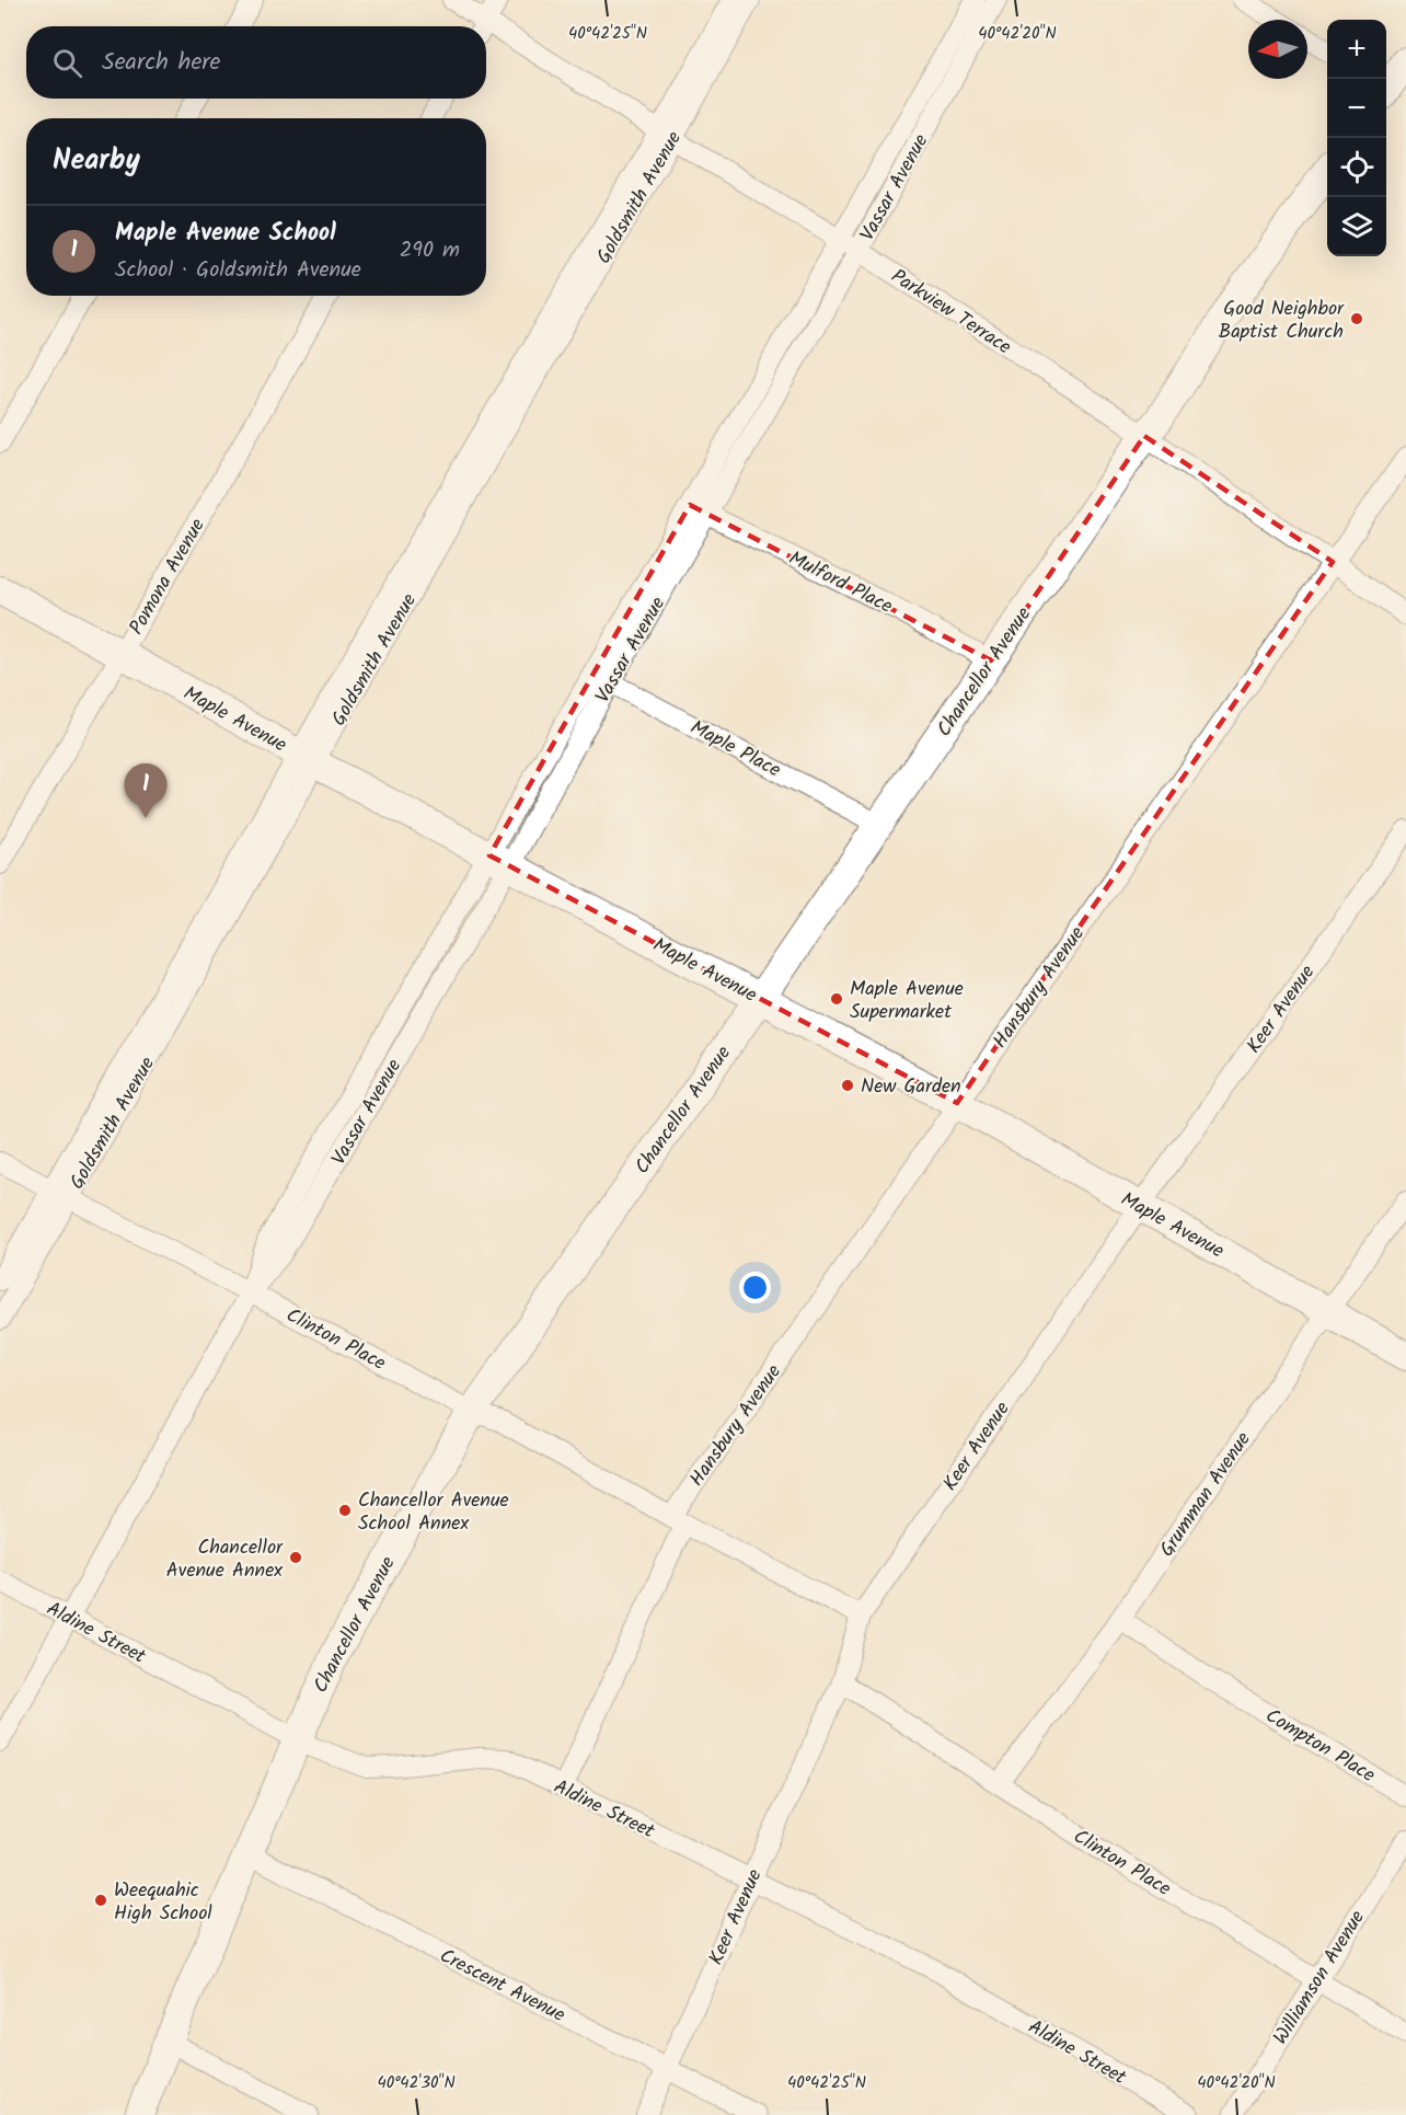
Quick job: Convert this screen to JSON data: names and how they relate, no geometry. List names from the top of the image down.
{
  "streets": {
    "main road": ["Chancellor Avenue", "Maple Avenue"],
    "street": [
      "Vassar Avenue",
      "Goldsmith Avenue",
      "Parkview Terrace",
      "Pomona Avenue",
      "Mulford Place",
      "Maple Place",
      "Hansbury Avenue",
      "Keer Avenue",
      "Clinton Place",
      "Grumman Avenue",
      "Aldine Street",
      "Compton Place",
      "Williamson Avenue",
      "Crescent Avenue"
    ]
  },
  "crossings": [
    ["Vassar Avenue", "Parkview Terrace"],
    ["Vassar Avenue", "Mulford Place"],
    ["Vassar Avenue", "Maple Avenue"],
    ["Vassar Avenue", "Maple Place"],
    ["Vassar Avenue", "Clinton Place"],
    ["Vassar Avenue", "Aldine Street"],
    ["Goldsmith Avenue", "Parkview Terrace"],
    ["Goldsmith Avenue", "Maple Avenue"],
    ["Goldsmith Avenue", "Clinton Place"],
    ["Parkview Terrace", "Chancellor Avenue"],
    ["Parkview Terrace", "Hansbury Avenue"],
    ["Pomona Avenue", "Maple Avenue"],
    ["Mulford Place", "Chancellor Avenue"],
    ["Chancellor Avenue", "Maple Avenue"],
    ["Chancellor Avenue", "Maple Place"],
    ["Chancellor Avenue", "Clinton Place"],
    ["Chancellor Avenue", "Aldine Street"],
    ["Chancellor Avenue", "Crescent Avenue"],
    ["Maple Avenue", "Hansbury Avenue"],
    ["Maple Avenue", "Keer Avenue"],
    ["Maple Avenue", "Grumman Avenue"],
    ["Hansbury Avenue", "Clinton Place"],
    ["Hansbury Avenue", "Aldine Street"],
    ["Keer Avenue", "Clinton Place"],
    ["Keer Avenue", "Aldine Street"],
    ["Keer Avenue", "Crescent Avenue"],
    ["Clinton Place", "Grumman Avenue"],
    ["Clinton Place", "Williamson Avenue"],
    ["Grumman Avenue", "Compton Place"]
  ],
  "places": [
    "Good Neighbor Baptist Church",
    "Maple Avenue Supermarket",
    "New Garden",
    "Chancellor Avenue School Annex",
    "Chancellor Avenue Annex",
    "Weequahic High School"
  ],
  "north": "left",
  "page": {
    "map_buttons": ["+", "−"],
    "search": "Search here",
    "heading": "Nearby",
    "list": [
      {
        "mark": "1",
        "name": "Maple Avenue School",
        "note": "School · Goldsmith Avenue",
        "value": "290 m"
      }
    ],
    "pins": "1"
  },
  "coordinates": ["40°42'25\"N", "40°42'20\"N", "40°42'30\"N"]
}
